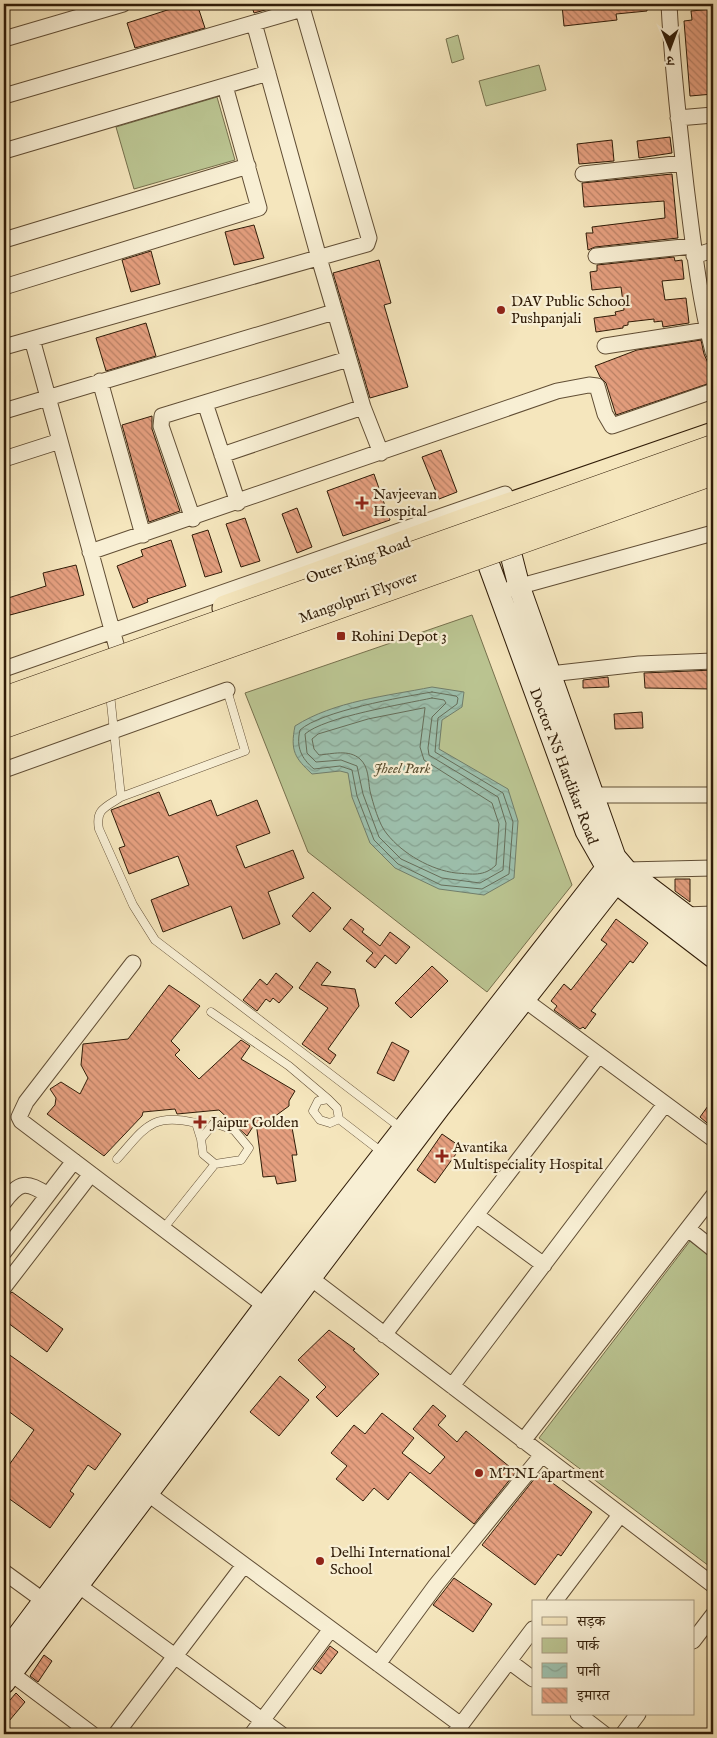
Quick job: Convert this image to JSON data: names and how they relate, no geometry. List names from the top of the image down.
{
  "streets": {
    "highway": ["Mangolpuri Flyover"],
    "main road": ["Outer Ring Road"],
    "street": ["Doctor NS Hardikar Road"]
  },
  "parks": ["Jheel Park"],
  "places": {
    "other": ["DAV Public School Pushpanjali", "MTNL apartment", "Delhi International School"],
    "health": ["Navjeevan Hospital", "Jaipur Golden", "Avantika Multispeciality Hospital"],
    "transit": ["Rohini Depot 3"]
  },
  "legend": [
    "सड़क",
    "पार्क",
    "पानी",
    "इमारत"
  ],
  "north": "bottom"
}
